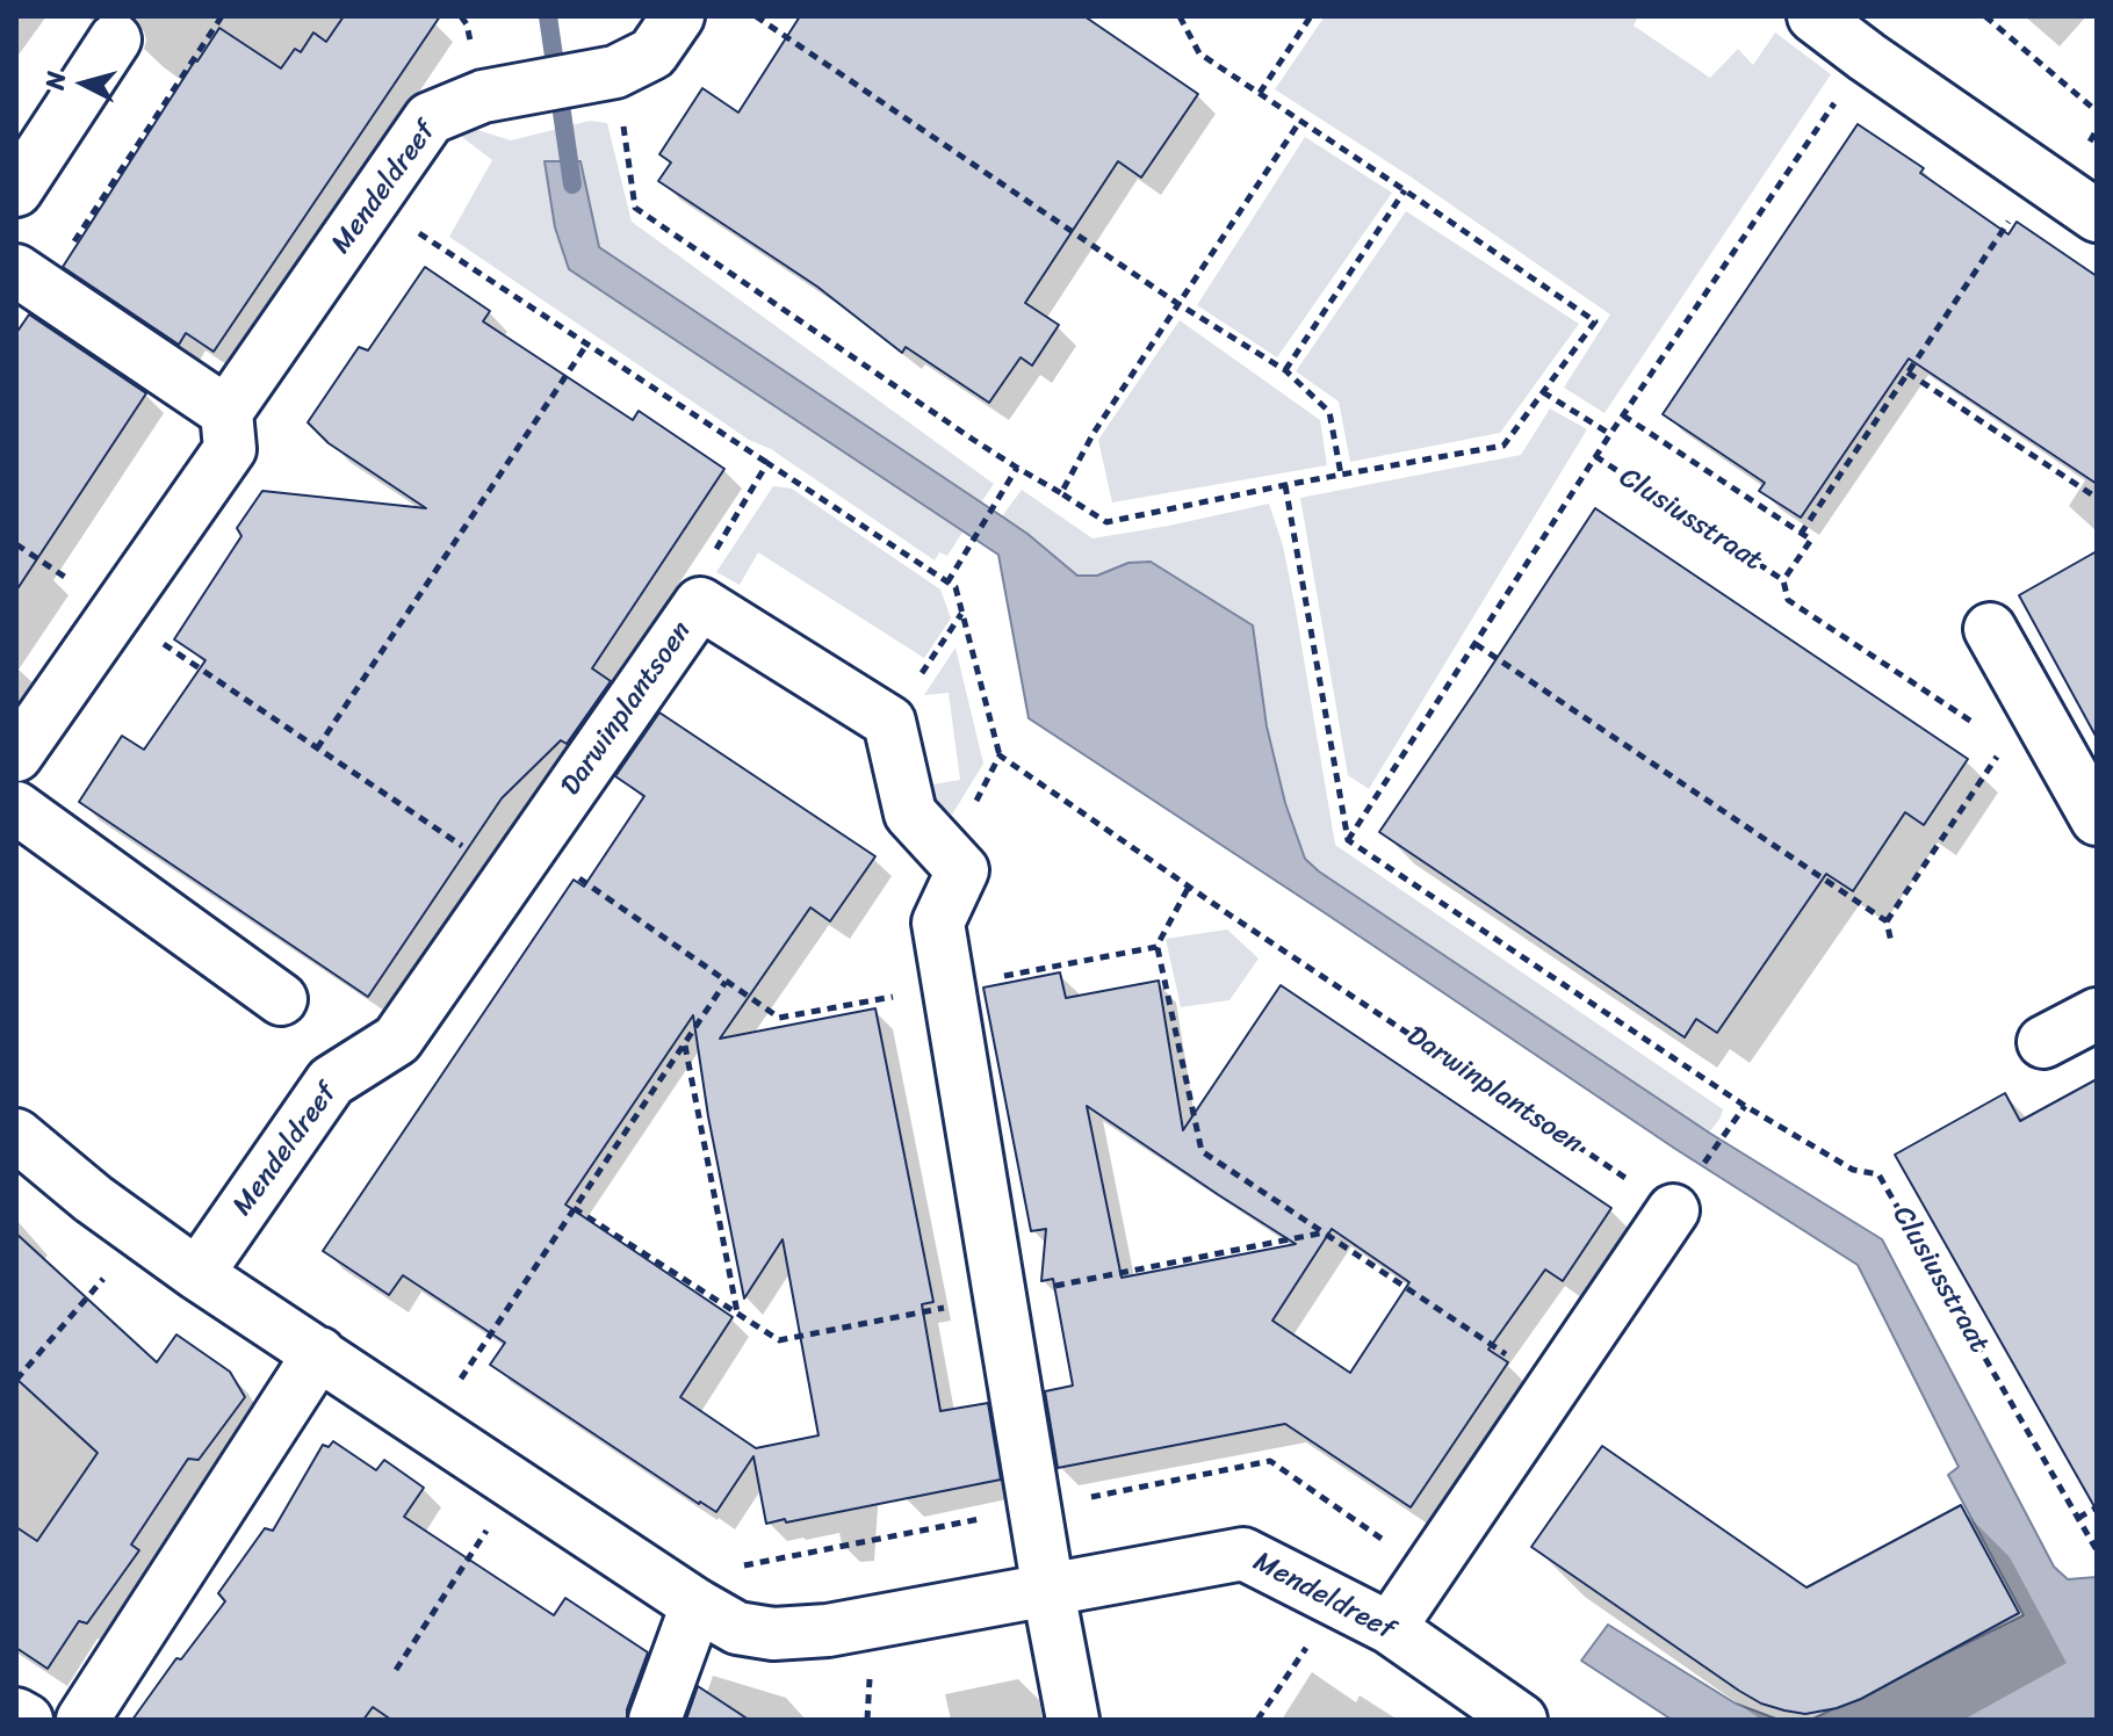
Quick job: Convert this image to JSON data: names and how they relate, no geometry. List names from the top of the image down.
{
  "streets": {
    "street": ["Mendeldreef", "Darwinplantsoen"],
    "path": ["Clusiusstraat"]
  },
  "crossings": [
    ["Mendeldreef", "Darwinplantsoen"]
  ],
  "north": "left"
}
